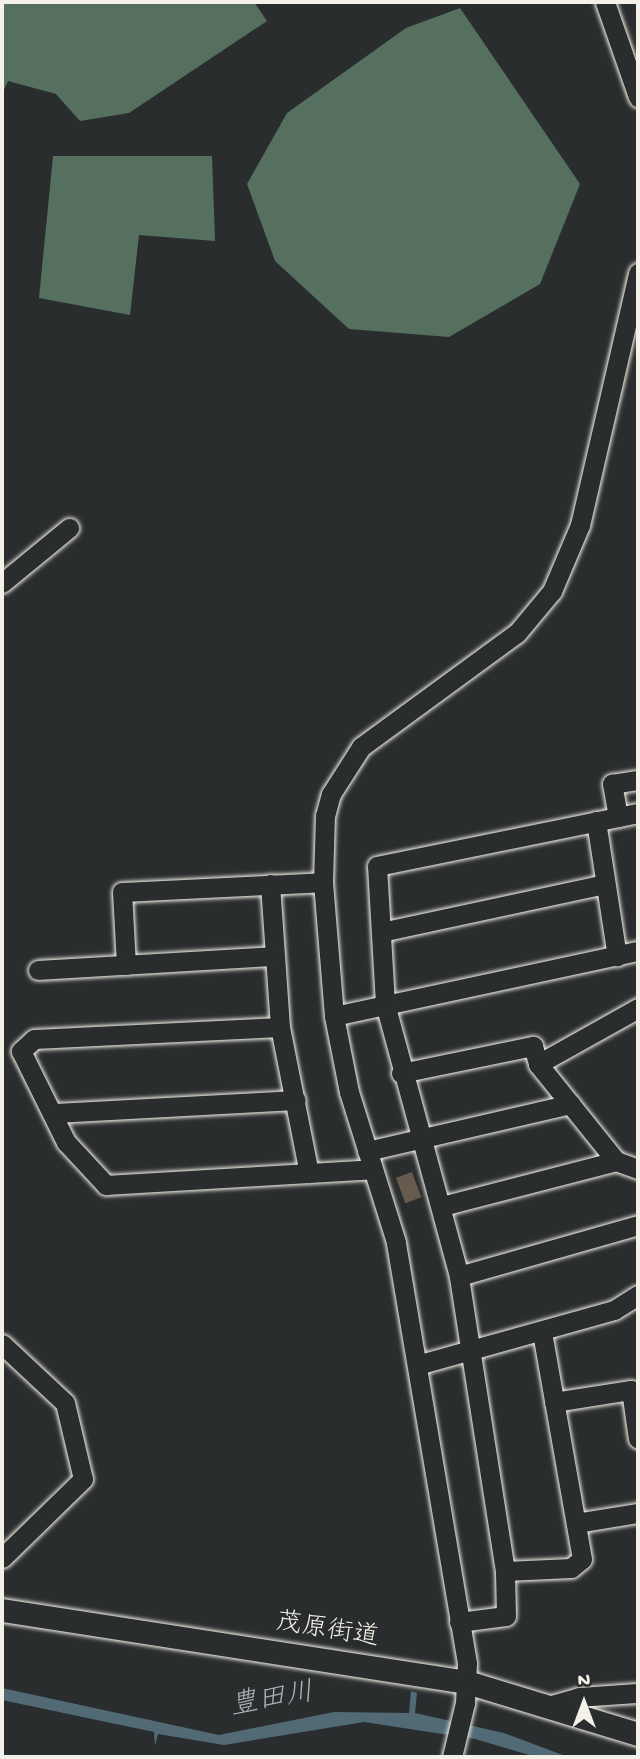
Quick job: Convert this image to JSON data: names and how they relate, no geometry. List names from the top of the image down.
{
  "streets": {
    "main road": ["茂原街道"]
  },
  "water": ["豊田川"],
  "north": "top"
}
